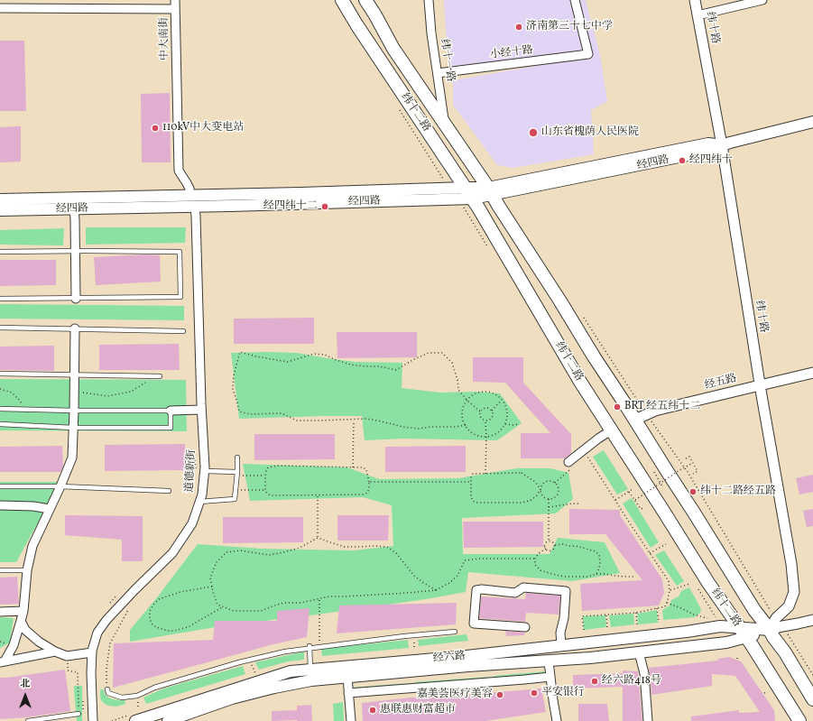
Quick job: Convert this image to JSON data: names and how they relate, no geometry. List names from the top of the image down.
{
  "streets": {
    "main road": ["纬十二路", "经四路", "经六路"],
    "street": [
      "纬十路",
      "中大南街",
      "小经十路",
      "纬十一路",
      "经五路",
      "道德新街"
    ]
  },
  "crossings": [
    ["纬十路", "纬十二路"],
    ["纬十路", "经四路"],
    ["纬十路", "经五路"],
    ["纬十路", "经六路"],
    ["中大南街", "经四路"],
    ["小经十路", "纬十一路"],
    ["纬十一路", "纬十二路"],
    ["纬十二路", "经四路"],
    ["纬十二路", "经五路"],
    ["纬十二路", "经六路"],
    ["经四路", "道德新街"]
  ],
  "places": [
    "济南第三十七中学",
    "110kV中大变电站",
    "山东省槐荫人民医院",
    "经四纬十",
    "经四纬十二",
    "BRT 经五纬十二",
    "纬十二路经五路",
    "经六路418号",
    "平安银行",
    "嘉美荟医疗美容",
    "惠联惠财富超市"
  ],
  "north": "top"
}
